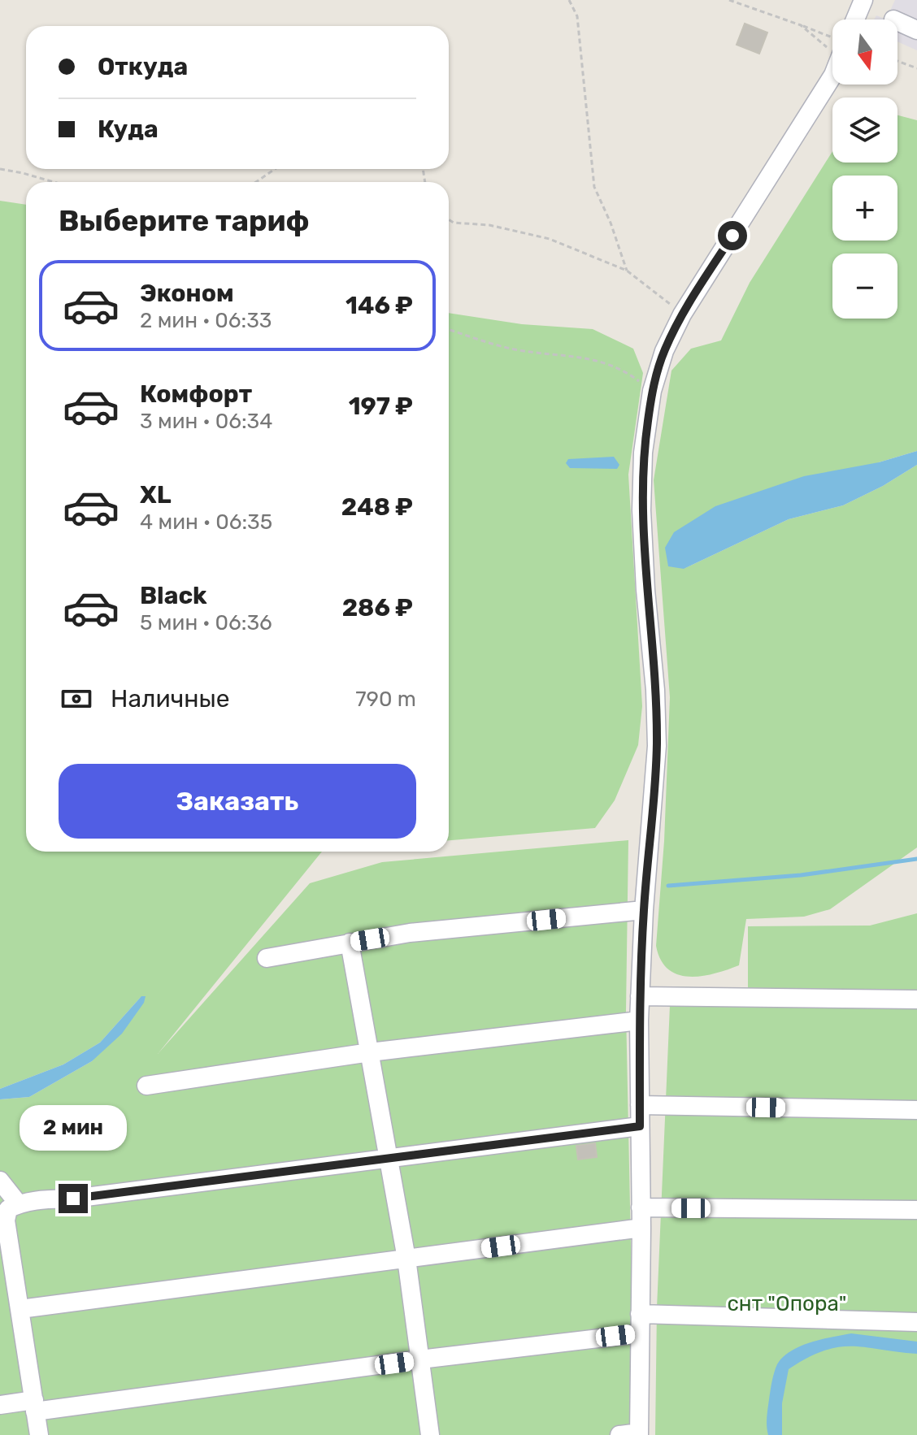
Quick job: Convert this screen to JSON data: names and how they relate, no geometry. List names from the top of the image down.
{
  "parks": ["снт \"Опора\""],
  "north": "bottom",
  "page": {
    "map_buttons": ["+", "−"],
    "banner": ["Откуда", "Куда"],
    "heading": "Выберите тариф",
    "list": [
      {
        "name": "Эконом",
        "note": "2 мин · 06:33",
        "value": "146 ₽"
      },
      {
        "name": "Комфорт",
        "note": "3 мин · 06:34",
        "value": "197 ₽"
      },
      {
        "name": "XL",
        "note": "4 мин · 06:35",
        "value": "248 ₽"
      },
      {
        "name": "Black",
        "note": "5 мин · 06:36",
        "value": "286 ₽"
      }
    ],
    "pay": ["Наличные", "790 m"],
    "buttons": "Заказать",
    "bubble": "2 мин"
  }
}
